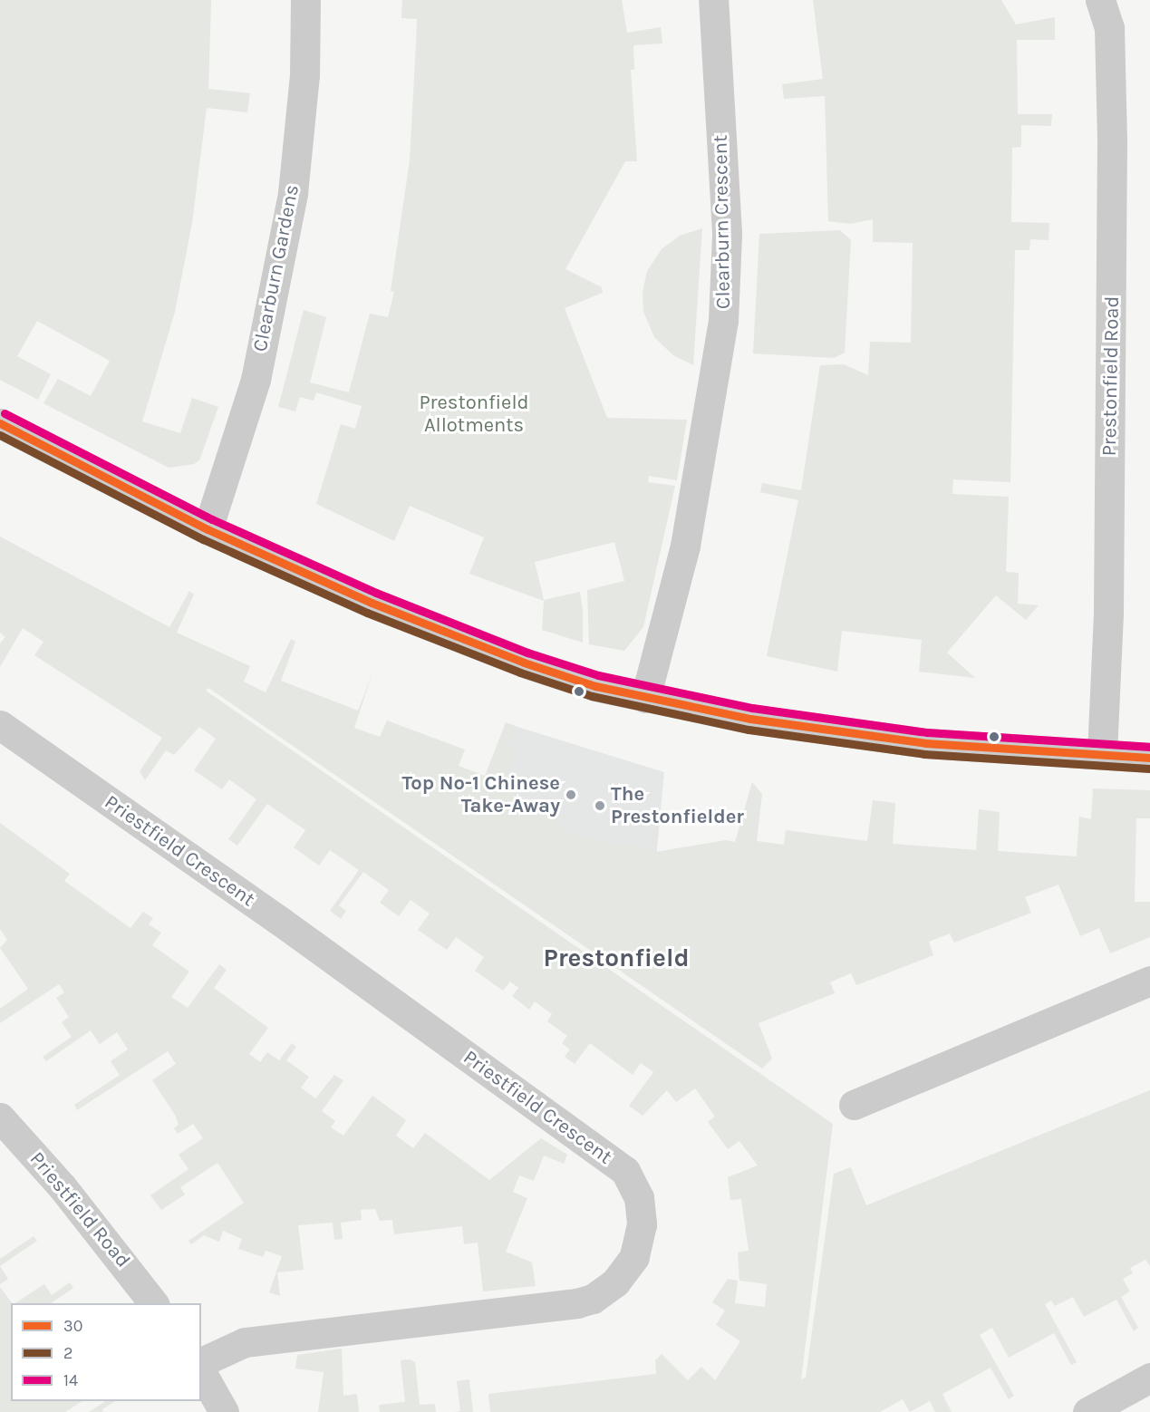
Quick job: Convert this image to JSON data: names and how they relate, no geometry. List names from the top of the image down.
{
  "streets": {
    "street": [
      "Clearburn Crescent",
      "Clearburn Gardens",
      "Prestonfield Road",
      "Priestfield Crescent",
      "Priestfield Road"
    ]
  },
  "districts": ["Prestonfield"],
  "parks": ["Prestonfield Allotments"],
  "places": ["Top No-1 Chinese Take-Away", "The Prestonfielder"],
  "lines": ["transit line 14", "transit line 30", "transit line 2"],
  "legend": ["30", "2", "14"]
}
